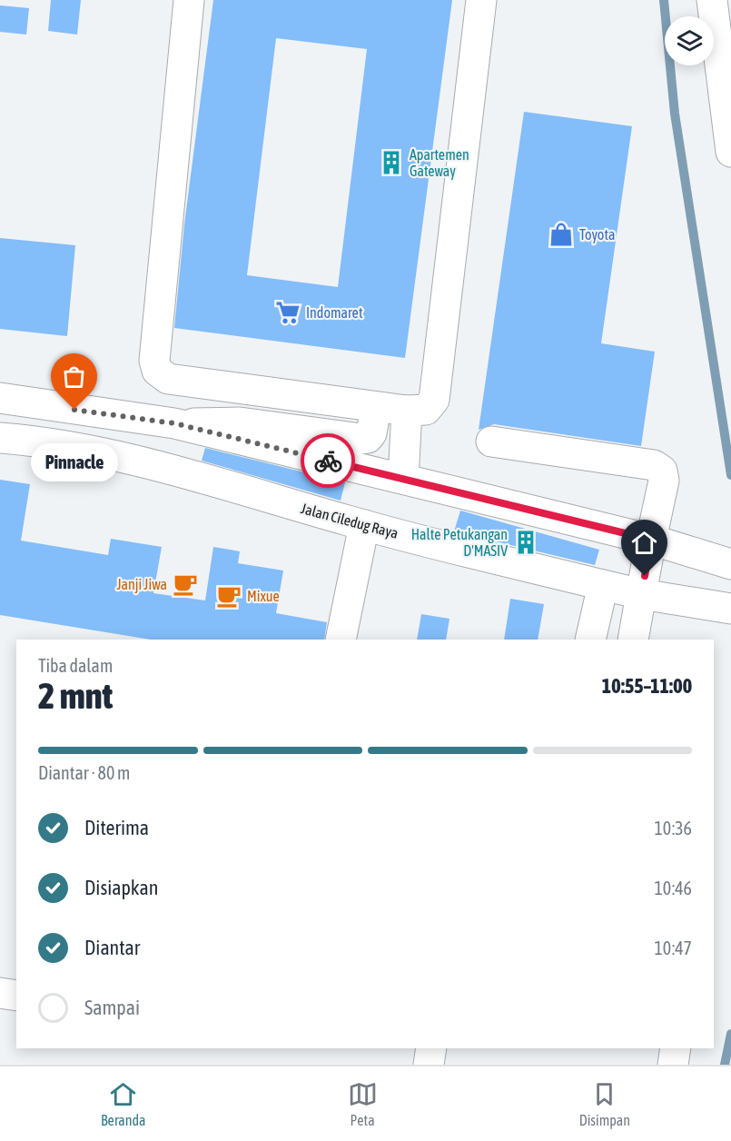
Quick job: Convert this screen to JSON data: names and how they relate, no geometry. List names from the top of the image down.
{
  "streets": {
    "main road": ["Jalan Ciledug Raya"]
  },
  "places": {
    "building": ["Apartemen Gateway", "Halte Petukangan D'MASIV"],
    "shop": ["Toyota"],
    "supermarket": ["Indomaret"],
    "other": ["Pinnacle"],
    "cafe": ["Janji Jiwa", "Mixue"]
  },
  "page": {
    "bubble": "Pinnacle",
    "heading": ["2 mnt", "Tiba dalam", "10:55–11:00"],
    "bar": "Diantar · 80 m",
    "list": [
      ["Diterima", "10:36"],
      ["Disiapkan", "10:46"],
      ["Diantar", "10:47"],
      "Sampai"
    ],
    "tabs": ["Beranda", "Peta", "Disimpan"]
  }
}
